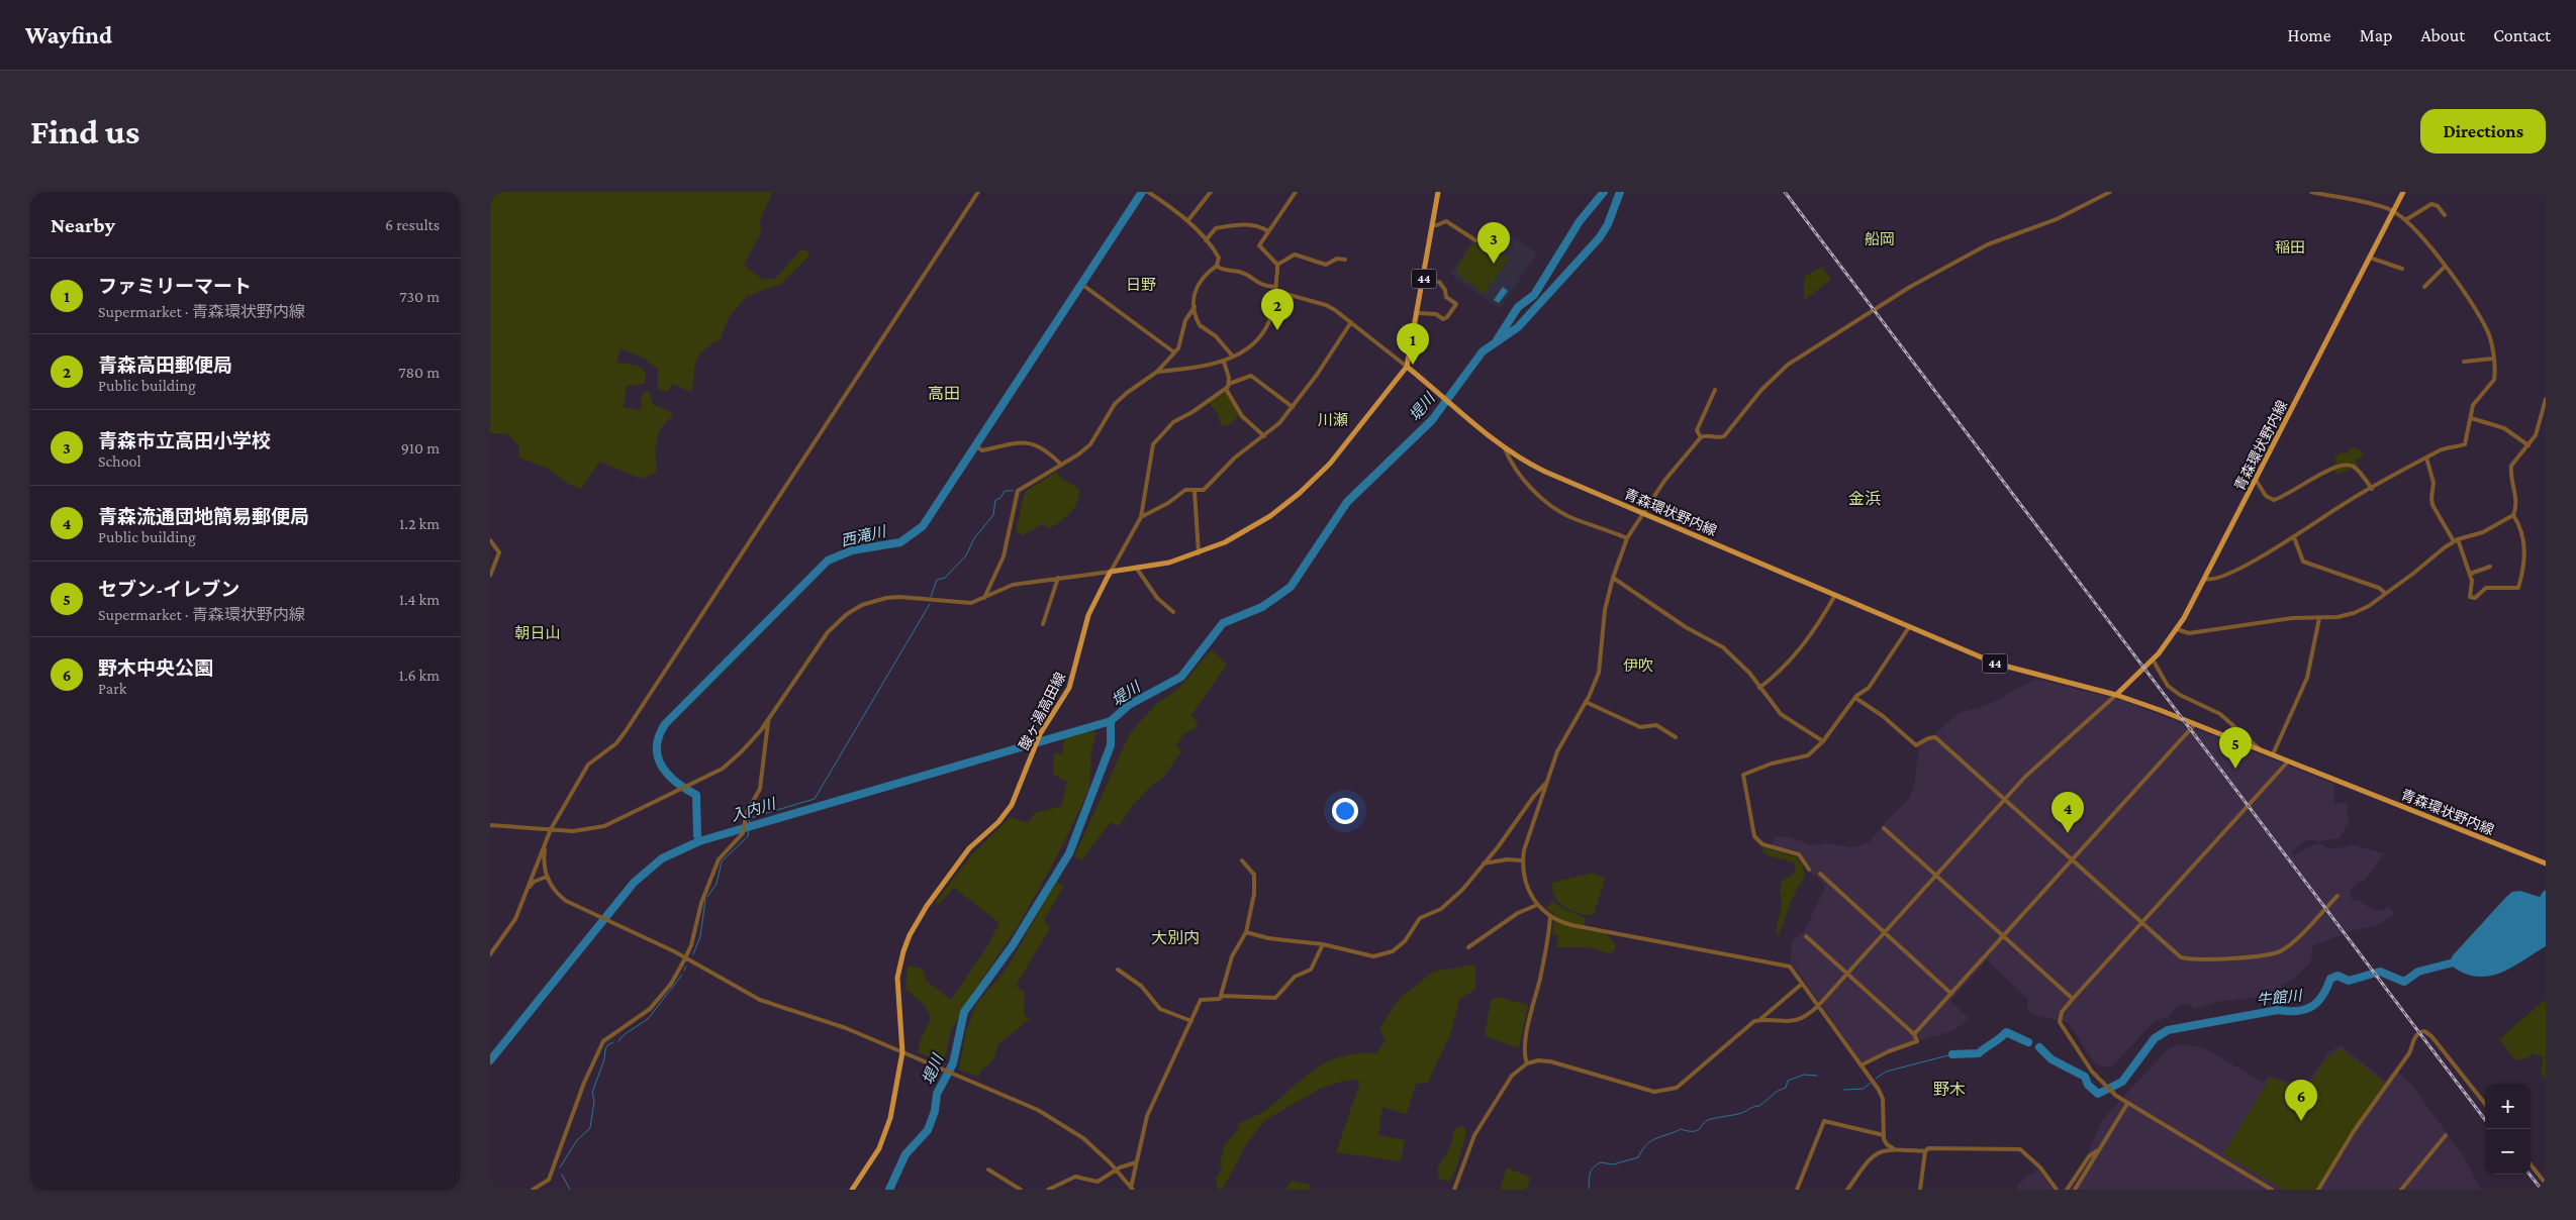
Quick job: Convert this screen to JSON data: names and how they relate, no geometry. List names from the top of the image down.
{
  "streets": {
    "main road": ["44", "青森環状野内線", "酸ヶ湯高田線"]
  },
  "crossings": [
    ["44", "青森環状野内線"]
  ],
  "districts": [
    "船岡",
    "稲田",
    "日野",
    "高田",
    "川瀬",
    "金浜",
    "朝日山",
    "伊吹",
    "大別内",
    "野木"
  ],
  "water": [
    "堤川",
    "西滝川",
    "入内川",
    "牛館川"
  ],
  "page": {
    "header": "Wayfind",
    "nav": [
      "Home",
      "Map",
      "About",
      "Contact"
    ],
    "buttons": "Directions",
    "title": "Find us",
    "heading": ["Nearby", "6 results"],
    "pins": [
      "3",
      "2",
      "1",
      "5",
      "4",
      "6"
    ],
    "list": [
      {
        "mark": "1",
        "name": "ファミリーマート",
        "note": "Supermarket · 青森環状野内線",
        "value": "730 m"
      },
      {
        "mark": "2",
        "name": "青森高田郵便局",
        "note": "Public building",
        "value": "780 m"
      },
      {
        "mark": "3",
        "name": "青森市立高田小学校",
        "note": "School",
        "value": "910 m"
      },
      {
        "mark": "4",
        "name": "青森流通団地簡易郵便局",
        "note": "Public building",
        "value": "1.2 km"
      },
      {
        "mark": "5",
        "name": "セブン-イレブン",
        "note": "Supermarket · 青森環状野内線",
        "value": "1.4 km"
      },
      {
        "mark": "6",
        "name": "野木中央公園",
        "note": "Park",
        "value": "1.6 km"
      }
    ],
    "map_buttons": ["+", "−"]
  }
}
